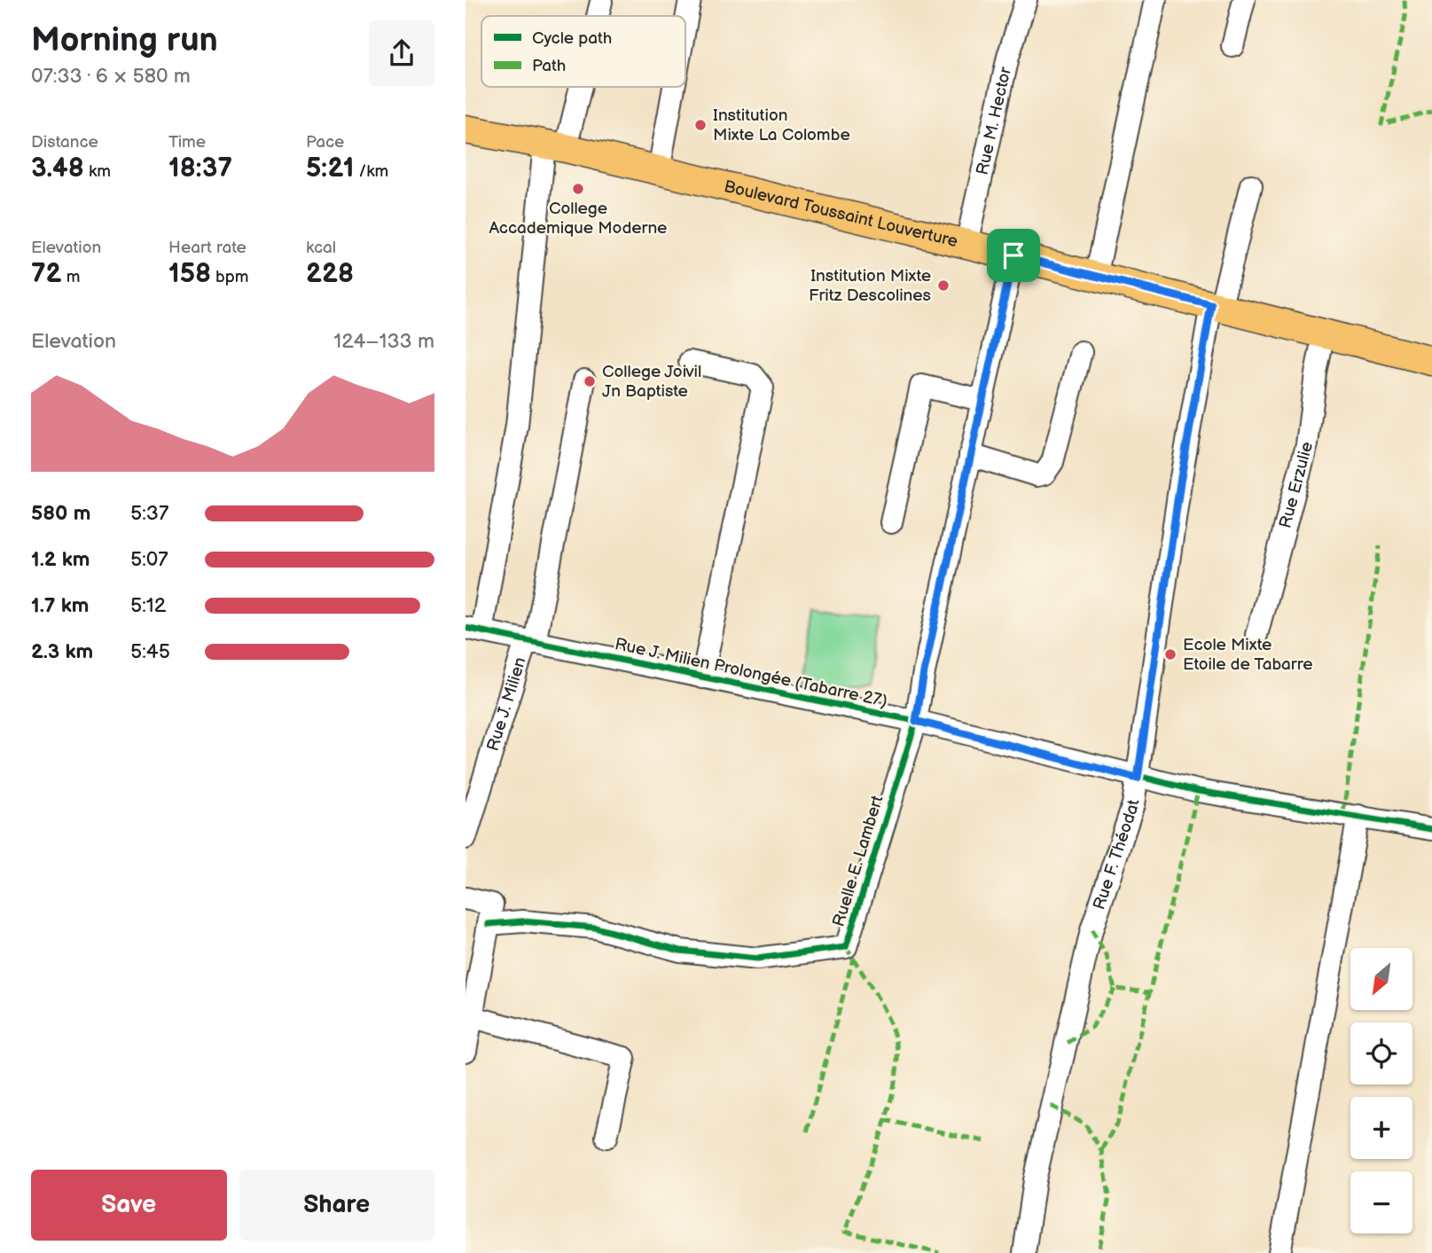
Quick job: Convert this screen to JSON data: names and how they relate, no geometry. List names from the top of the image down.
{
  "streets": {
    "main road": ["Boulevard Toussaint Louverture"],
    "street": [
      "Rue M. Hector",
      "Rue Erzulie",
      "Rue J. Milien Prolongée (Tabarre 27)",
      "Rue J. Milien",
      "Rue F. Théodat",
      "Ruelle E. Lambert"
    ]
  },
  "crossings": [
    ["Rue M. Hector", "Boulevard Toussaint Louverture"],
    ["Boulevard Toussaint Louverture", "Rue Erzulie"],
    ["Boulevard Toussaint Louverture", "Rue F. Théodat"],
    ["Rue J. Milien Prolongée (Tabarre 27)", "Rue J. Milien"],
    ["Rue J. Milien Prolongée (Tabarre 27)", "Rue F. Théodat"],
    ["Rue J. Milien Prolongée (Tabarre 27)", "Ruelle E. Lambert"]
  ],
  "places": [
    "Institution Mixte La Colombe",
    "College Accademique Moderne",
    "Institution Mixte Fritz Descolines",
    "College Joivil Jn Baptiste",
    "Ecole Mixte Etoile de Tabarre"
  ],
  "legend": ["Cycle path", "Path"],
  "north": "bottom left",
  "page": {
    "heading": ["Morning run", "07:33 · 6 × 580 m"],
    "stats": [
      ["Distance", "3.48 km"],
      ["Time", "18:37"],
      ["Pace", "5:21 /km"],
      ["Elevation", "72 m"],
      ["Heart rate", "158 bpm"],
      ["kcal", "228"]
    ],
    "chart": ["Elevation", "124–133 m"],
    "list": [
      {
        "name": "580 m",
        "note": "5:37"
      },
      {
        "name": "1.2 km",
        "note": "5:07"
      },
      {
        "name": "1.7 km",
        "note": "5:12"
      },
      {
        "name": "2.3 km",
        "note": "5:45"
      }
    ],
    "map_buttons": ["+", "−"],
    "buttons": ["Save", "Share"]
  }
}
